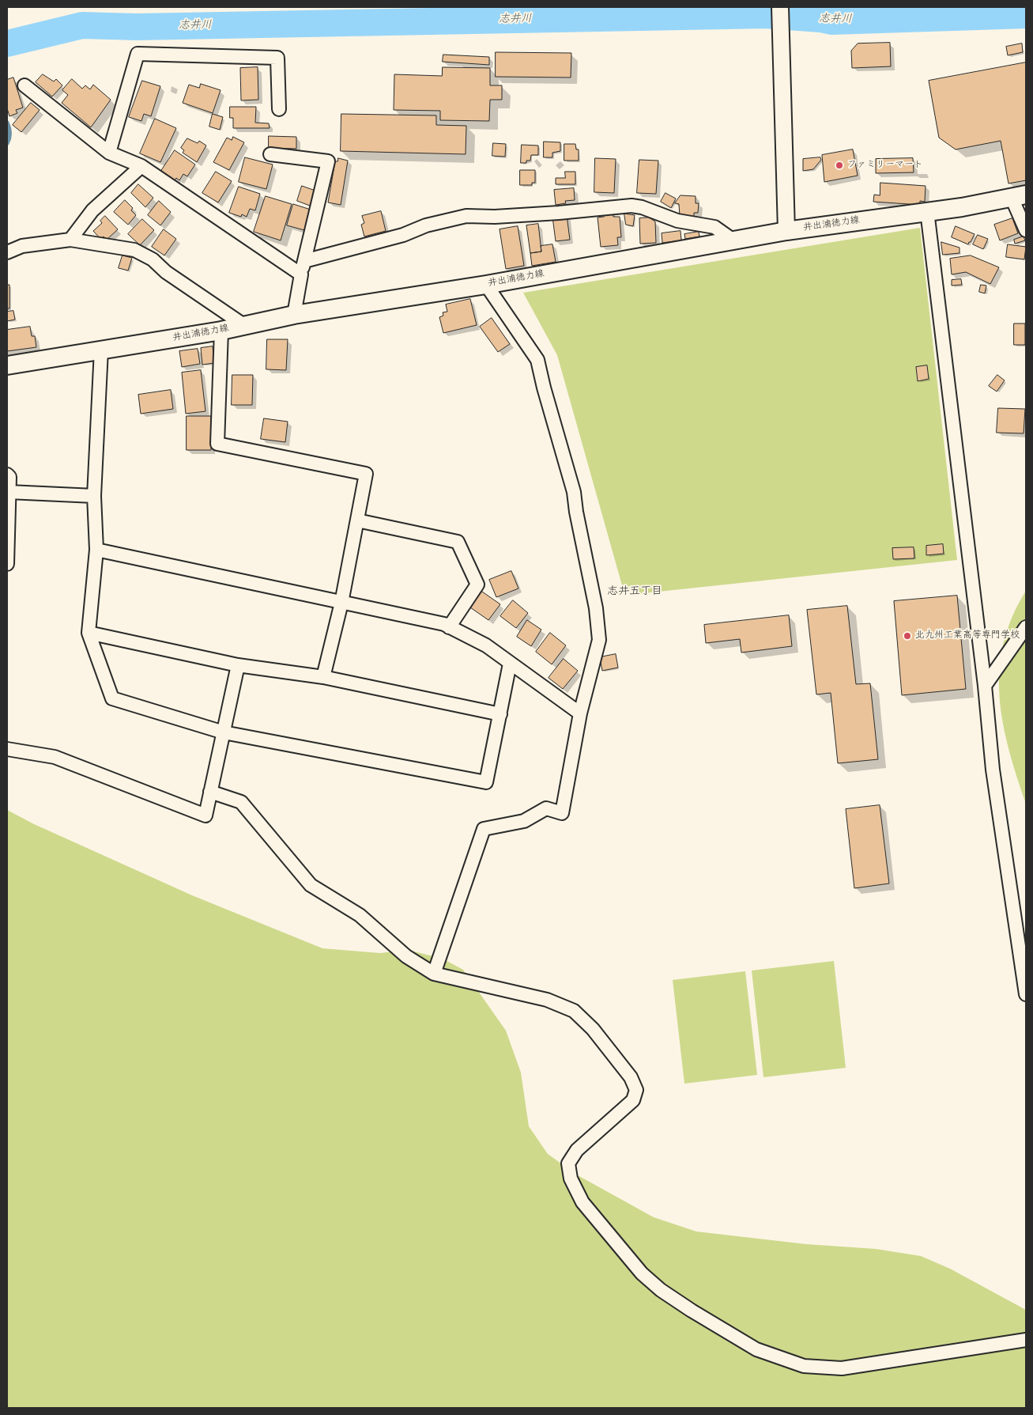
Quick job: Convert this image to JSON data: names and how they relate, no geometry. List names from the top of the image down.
{
  "streets": {
    "main road": ["井出浦徳力線"]
  },
  "districts": ["志井五丁目"],
  "water": ["志井川"],
  "places": ["ファミリーマート", "北九州工業高等専門学校"]
}
